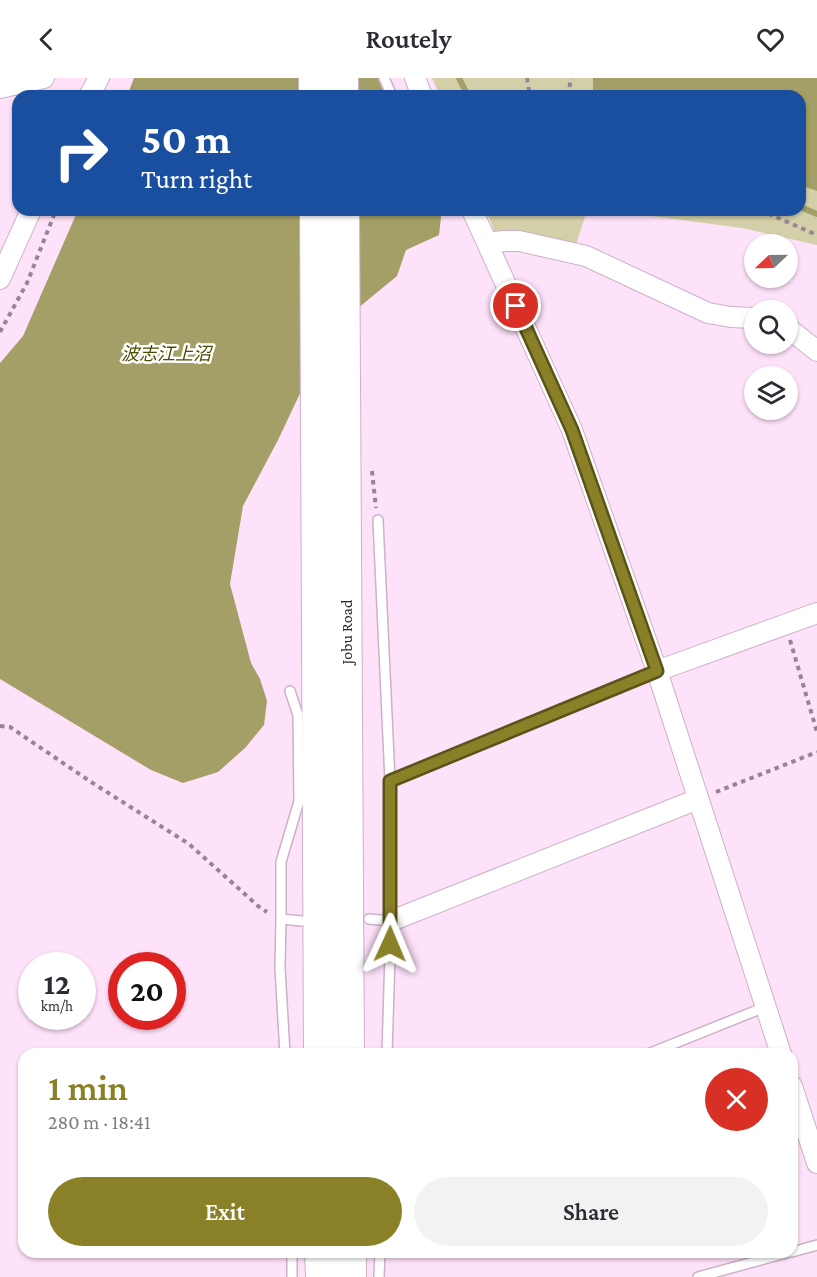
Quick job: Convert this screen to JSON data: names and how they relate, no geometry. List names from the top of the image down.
{
  "streets": {
    "highway": ["Jobu Road"]
  },
  "water": ["波志江上沼"],
  "north": "left",
  "page": {
    "header": "Routely",
    "turn": ["50 m", "Turn right"],
    "speed": "12 km/h",
    "limit": "20",
    "heading": ["1 min", "280 m · 18:41"],
    "buttons": ["Exit", "Share"]
  }
}
